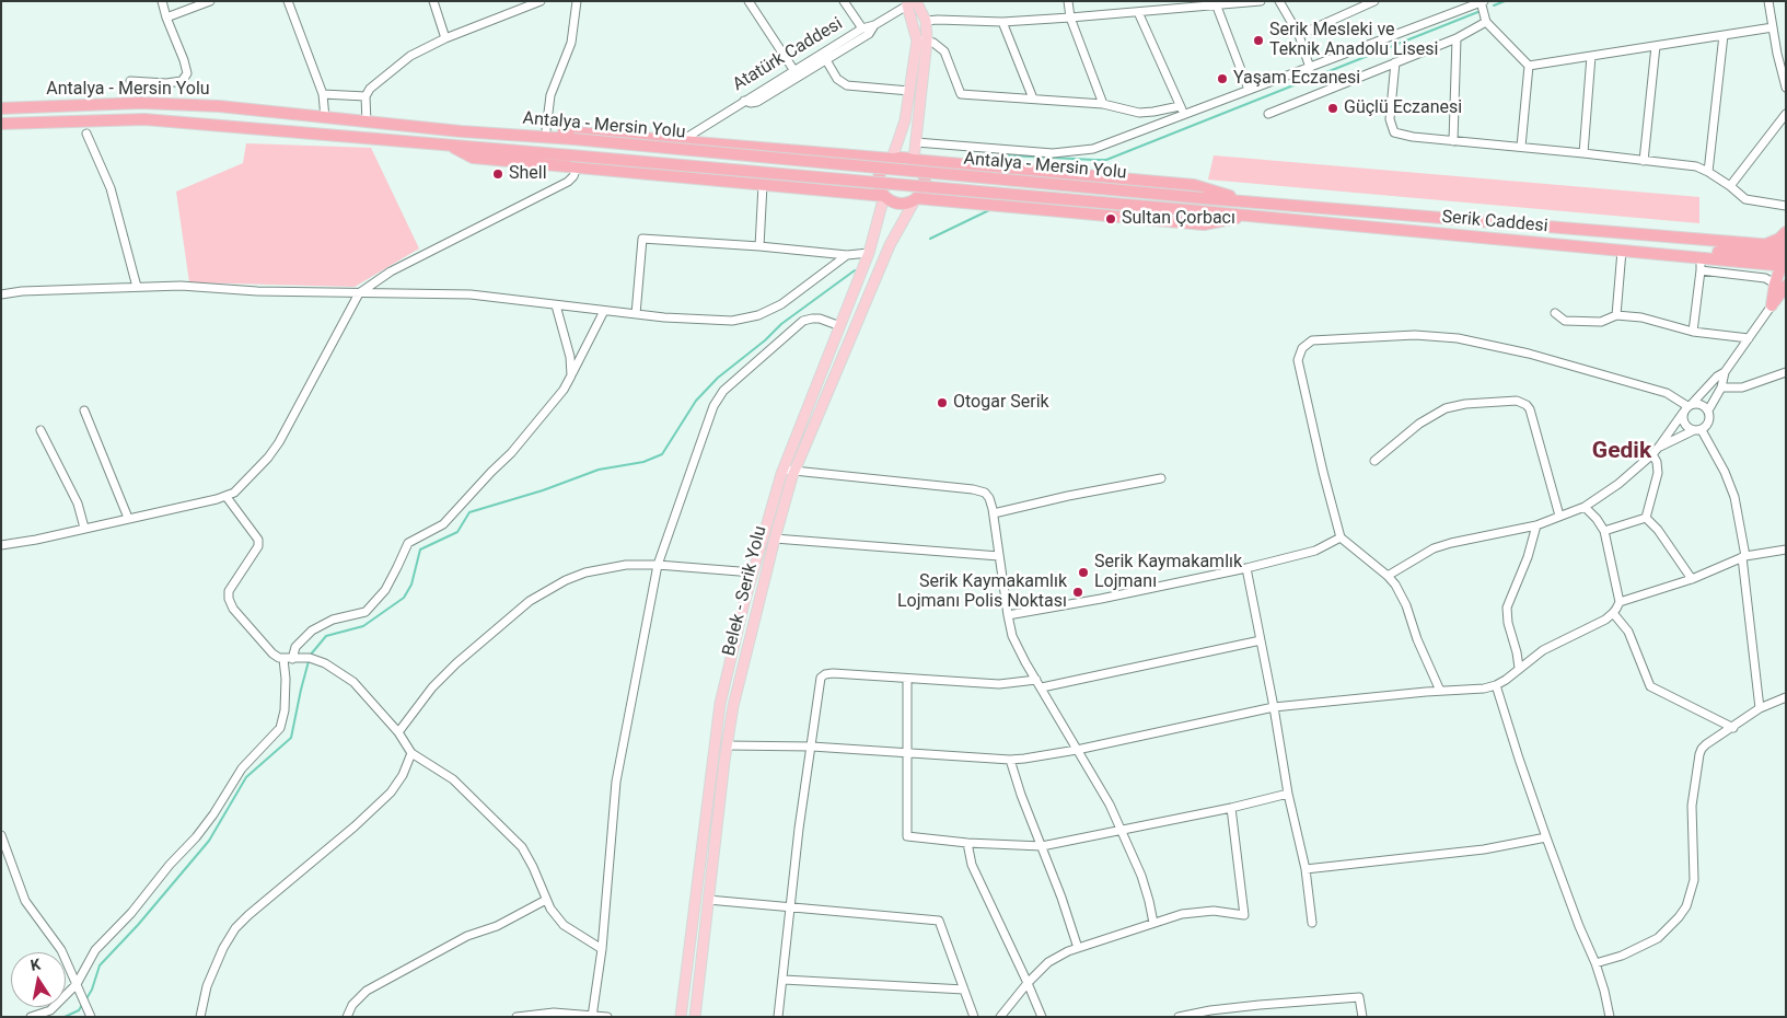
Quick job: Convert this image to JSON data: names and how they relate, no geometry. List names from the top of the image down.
{
  "streets": {
    "highway": ["Antalya - Mersin Yolu", "Serik Caddesi"],
    "main road": ["Belek - Serik Yolu"],
    "street": ["Atatürk Caddesi"]
  },
  "crossings": [
    ["Antalya - Mersin Yolu", "Serik Caddesi"]
  ],
  "districts": ["Gedik"],
  "places": [
    "Serik Mesleki ve Teknik Anadolu Lisesi",
    "Yaşam Eczanesi",
    "Güçlü Eczanesi",
    "Shell",
    "Sultan Çorbacı",
    "Otogar Serik",
    "Serik Kaymakamlık Lojmanı",
    "Serik Kaymakamlık Lojmanı Polis Noktası"
  ],
  "north": "top"
}
